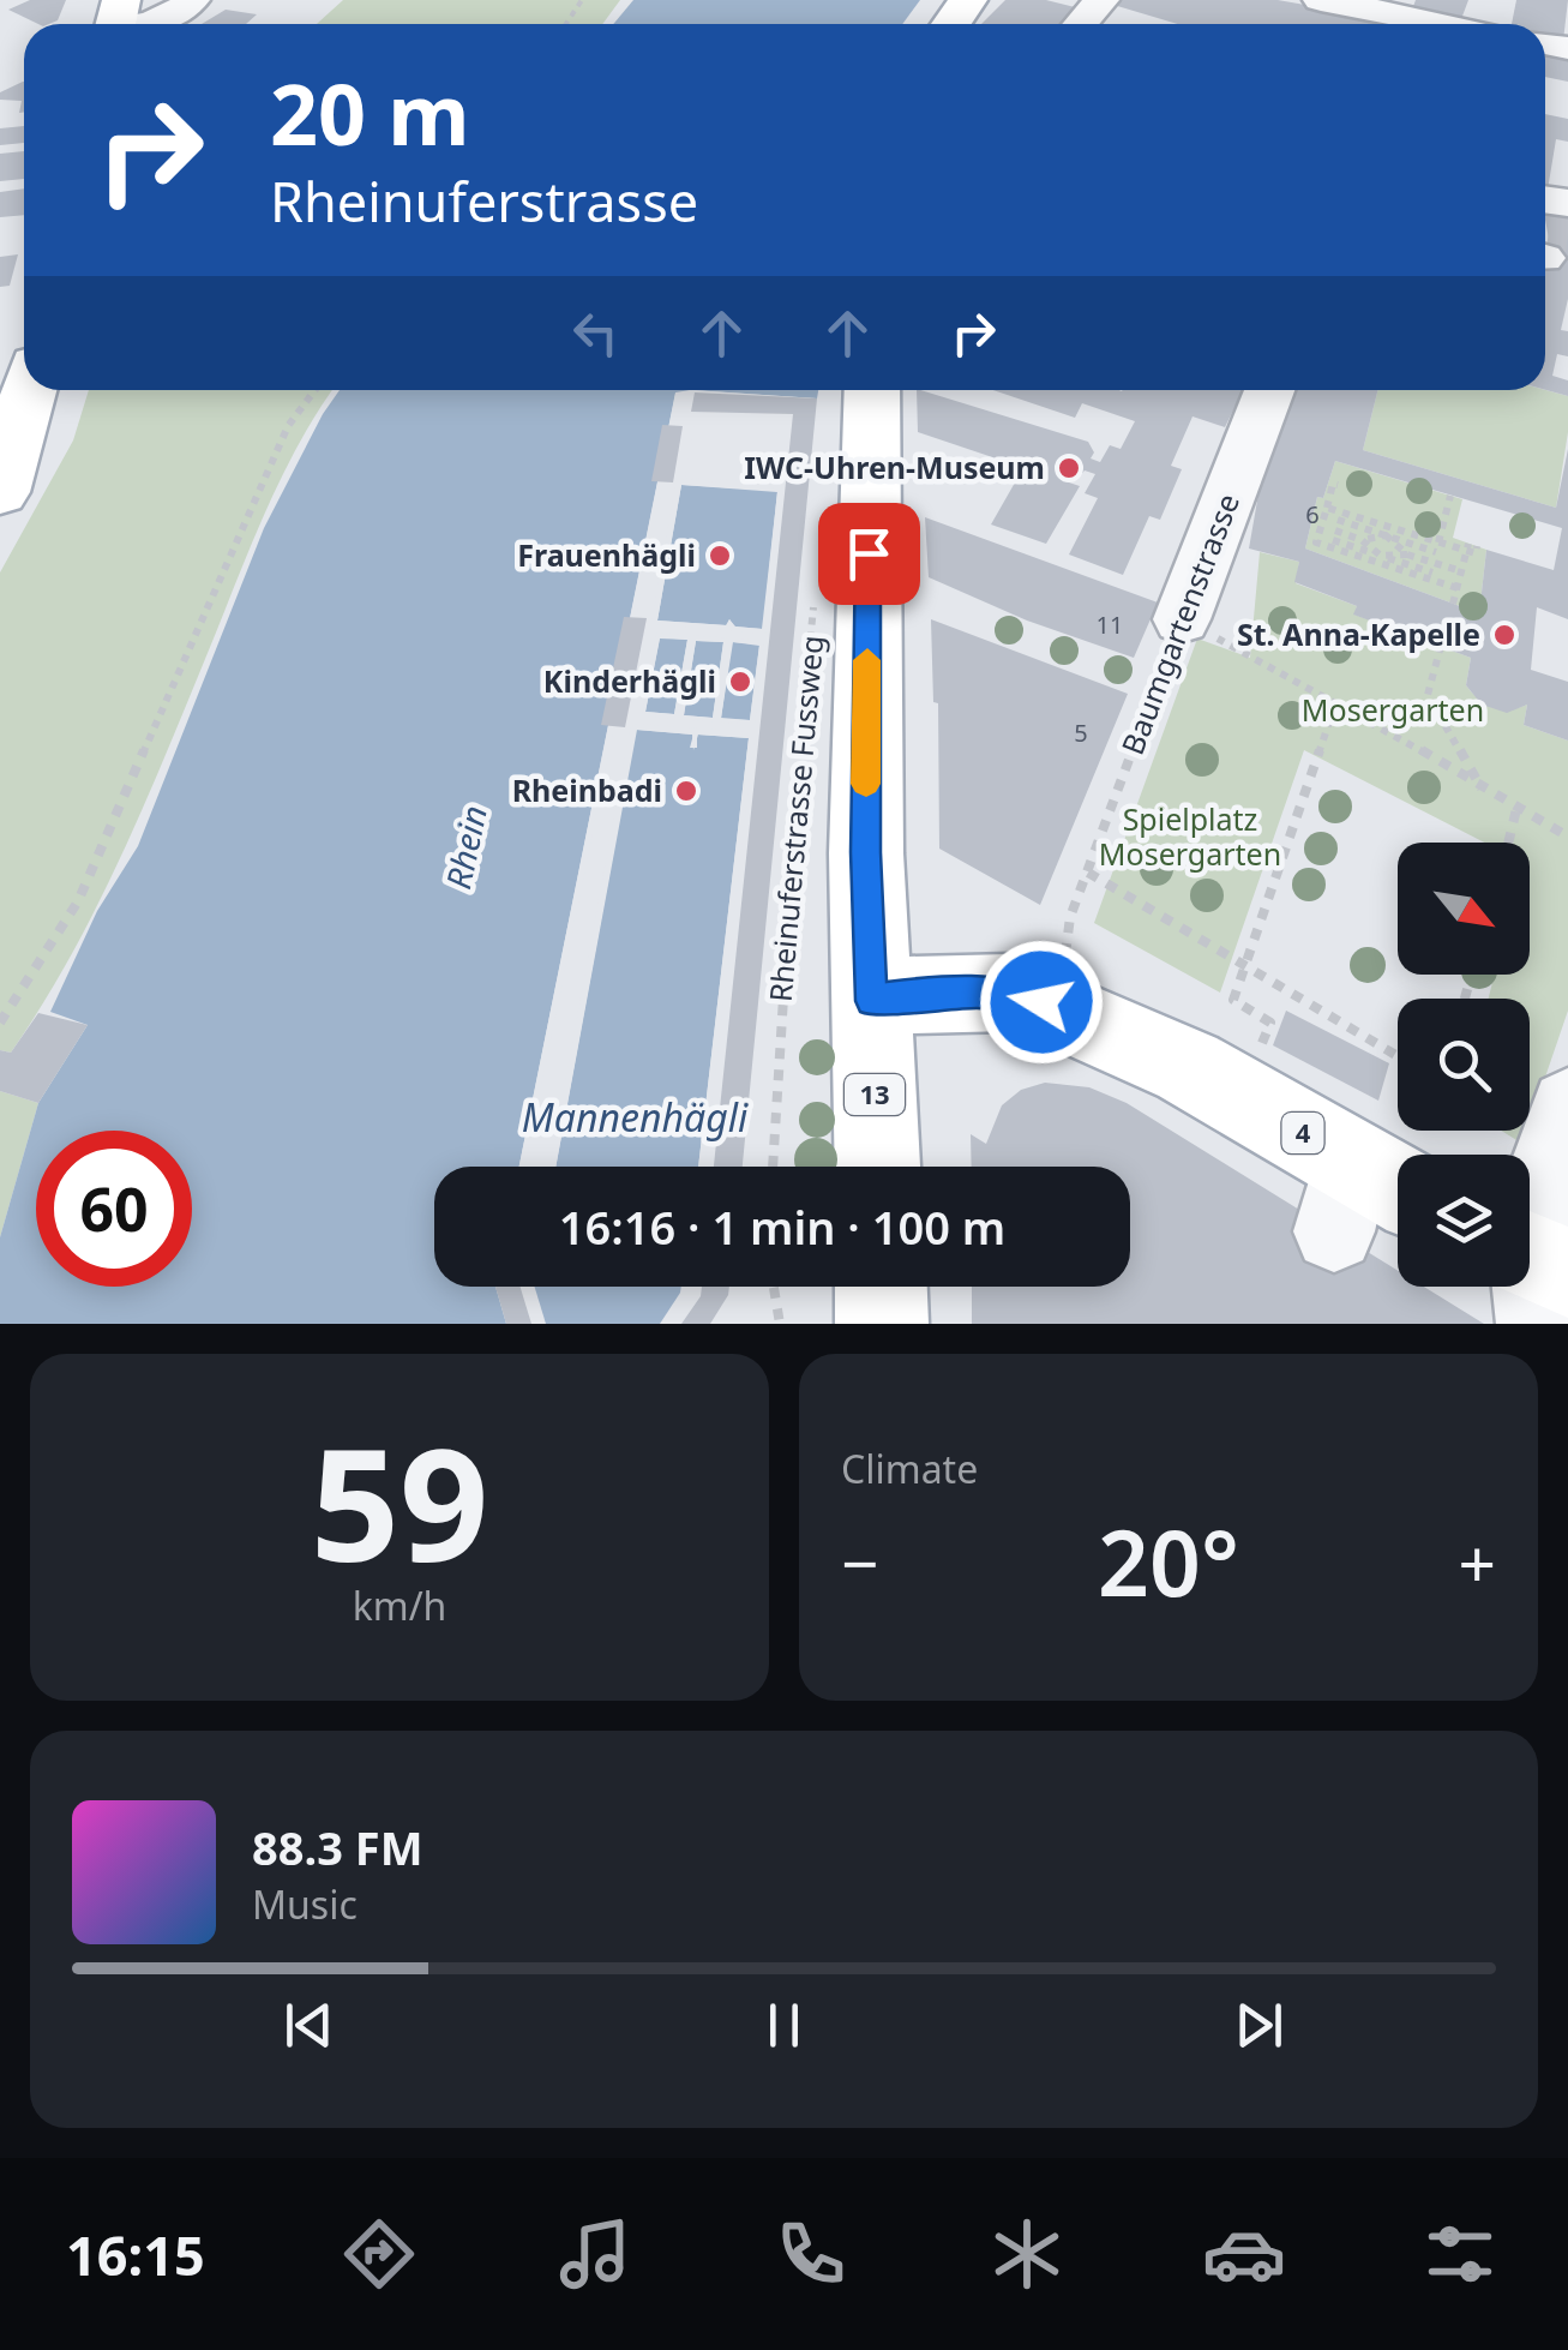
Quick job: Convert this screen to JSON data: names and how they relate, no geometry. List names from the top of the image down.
{
  "streets": {
    "main road": ["13", "4"],
    "street": ["Baumgartenstrasse"],
    "path": ["Rheinuferstrasse Fussweg"]
  },
  "crossings": [
    ["Baumgartenstrasse", "4"],
    ["13", "4"]
  ],
  "water": ["Rhein", "Mannenhägli"],
  "parks": ["Mosergarten", "Spielplatz Mosergarten"],
  "places": [
    "IWC-Uhren-Museum",
    "Frauenhägli",
    "St. Anna-Kapelle",
    "Kinderhägli",
    "Rheinbadi"
  ],
  "house_numbers": ["6", "11", "5"],
  "north": "bottom right",
  "page": {
    "turn": ["20 m", "Rheinuferstrasse"],
    "limit": "60",
    "trip": "16:16 · 1 min · 100 m",
    "tile": [
      ["59", "km/h"],
      "Climate"
    ],
    "heat": ["−", "20°", "+"],
    "song": ["88.3 FM", "Music"],
    "tabs": "16:15"
  }
}
